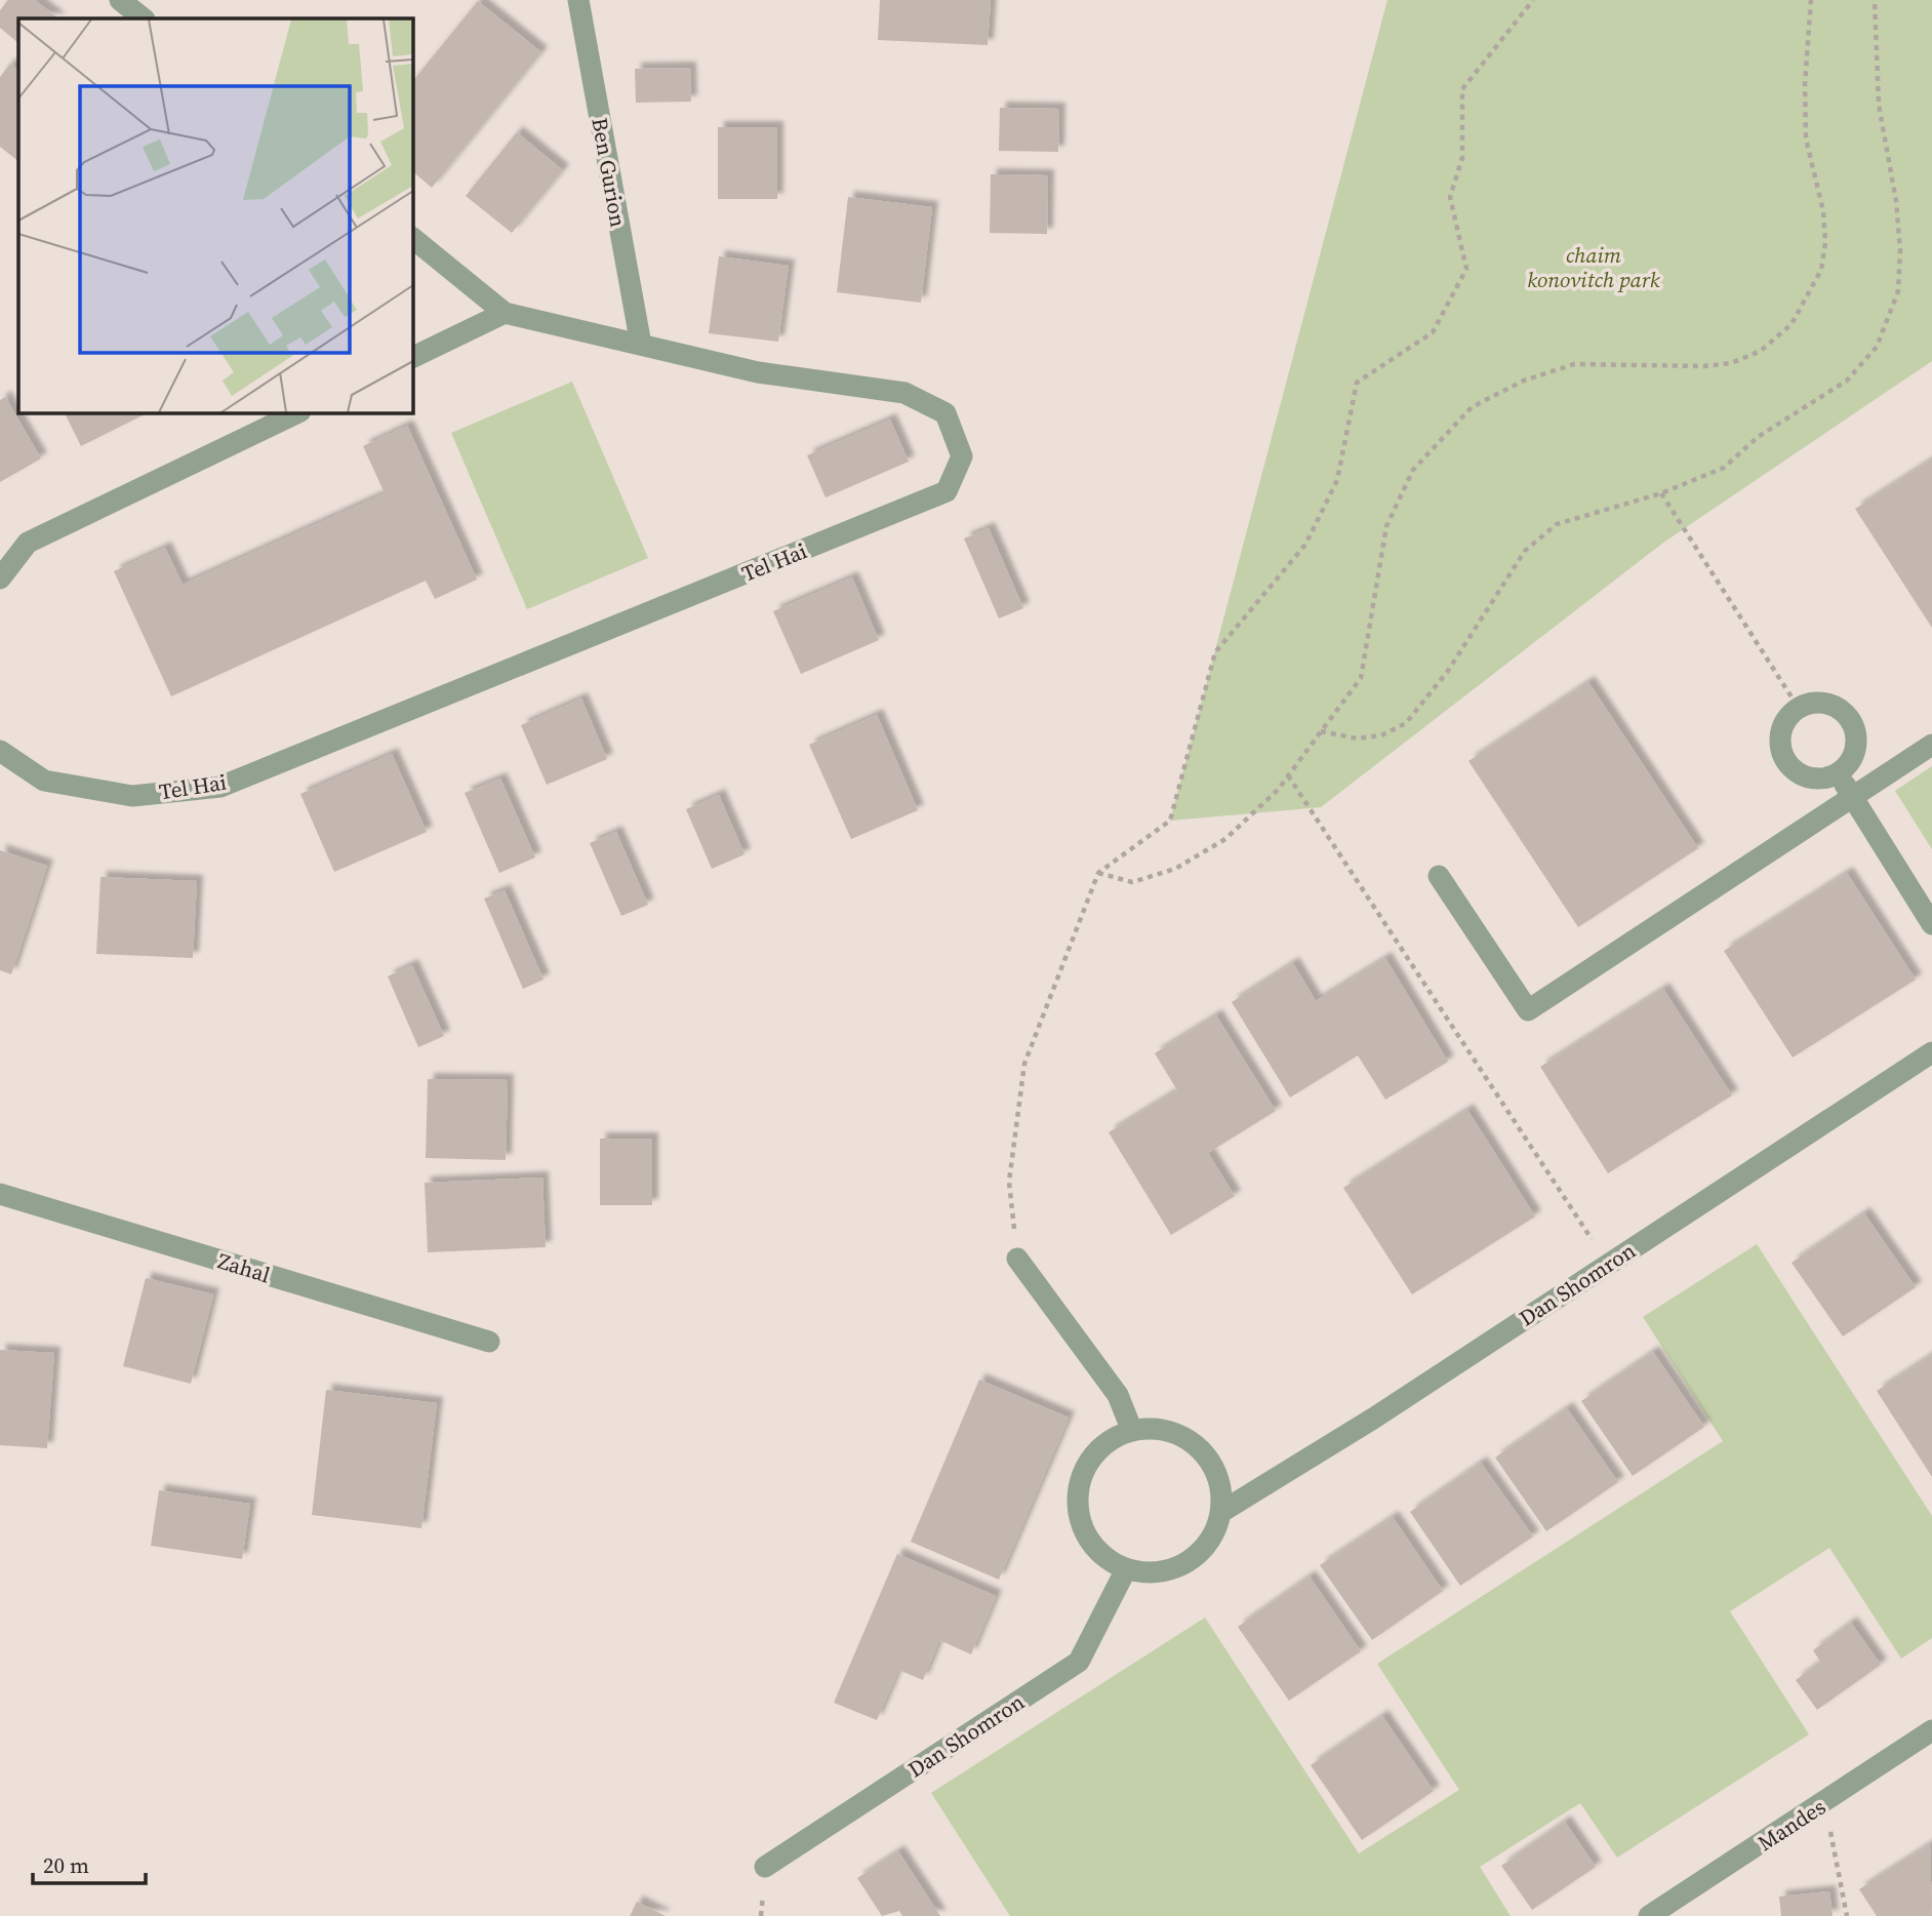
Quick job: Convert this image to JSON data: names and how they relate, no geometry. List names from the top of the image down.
{
  "streets": {
    "street": [
      "Ben Gurion",
      "Tel Hai",
      "Zahal",
      "Dan Shomron",
      "Mandes"
    ]
  },
  "crossings": [
    ["Ben Gurion", "Tel Hai"]
  ],
  "parks": ["chaim konovitch park"],
  "scale_bar": "20 m"
}
